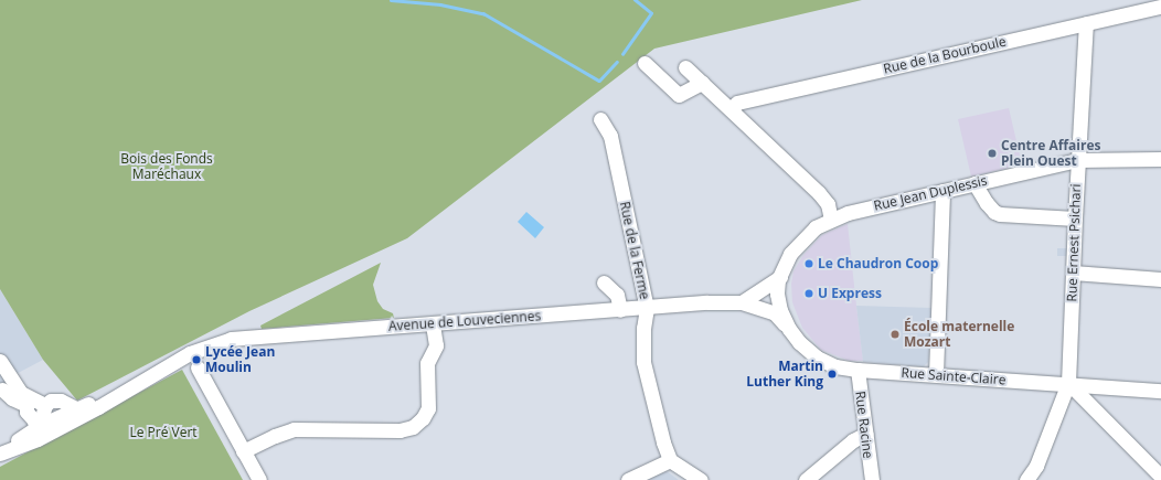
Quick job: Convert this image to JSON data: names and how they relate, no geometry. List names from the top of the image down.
{
  "streets": {
    "street": [
      "Rue de la Bourboule",
      "Rue Jean Duplessis",
      "Rue Ernest Psichari",
      "Rue de la Ferme",
      "Avenue de Louveciennes",
      "Rue Sainte-Claire",
      "Rue Racine"
    ]
  },
  "crossings": [
    ["Rue de la Bourboule", "Rue Ernest Psichari"],
    ["Rue Jean Duplessis", "Rue Ernest Psichari"],
    ["Rue Jean Duplessis", "Rue Sainte-Claire"],
    ["Rue Ernest Psichari", "Rue Sainte-Claire"],
    ["Rue de la Ferme", "Avenue de Louveciennes"],
    ["Avenue de Louveciennes", "Rue Sainte-Claire"],
    ["Rue Sainte-Claire", "Rue Racine"]
  ],
  "parks": ["Bois des Fonds Maréchaux", "Le Pré Vert"],
  "places": [
    "Centre Affaires Plein Ouest",
    "Le Chaudron Coop",
    "U Express",
    "École maternelle Mozart",
    "Lycée Jean Moulin",
    "Martin Luther King"
  ]
}
